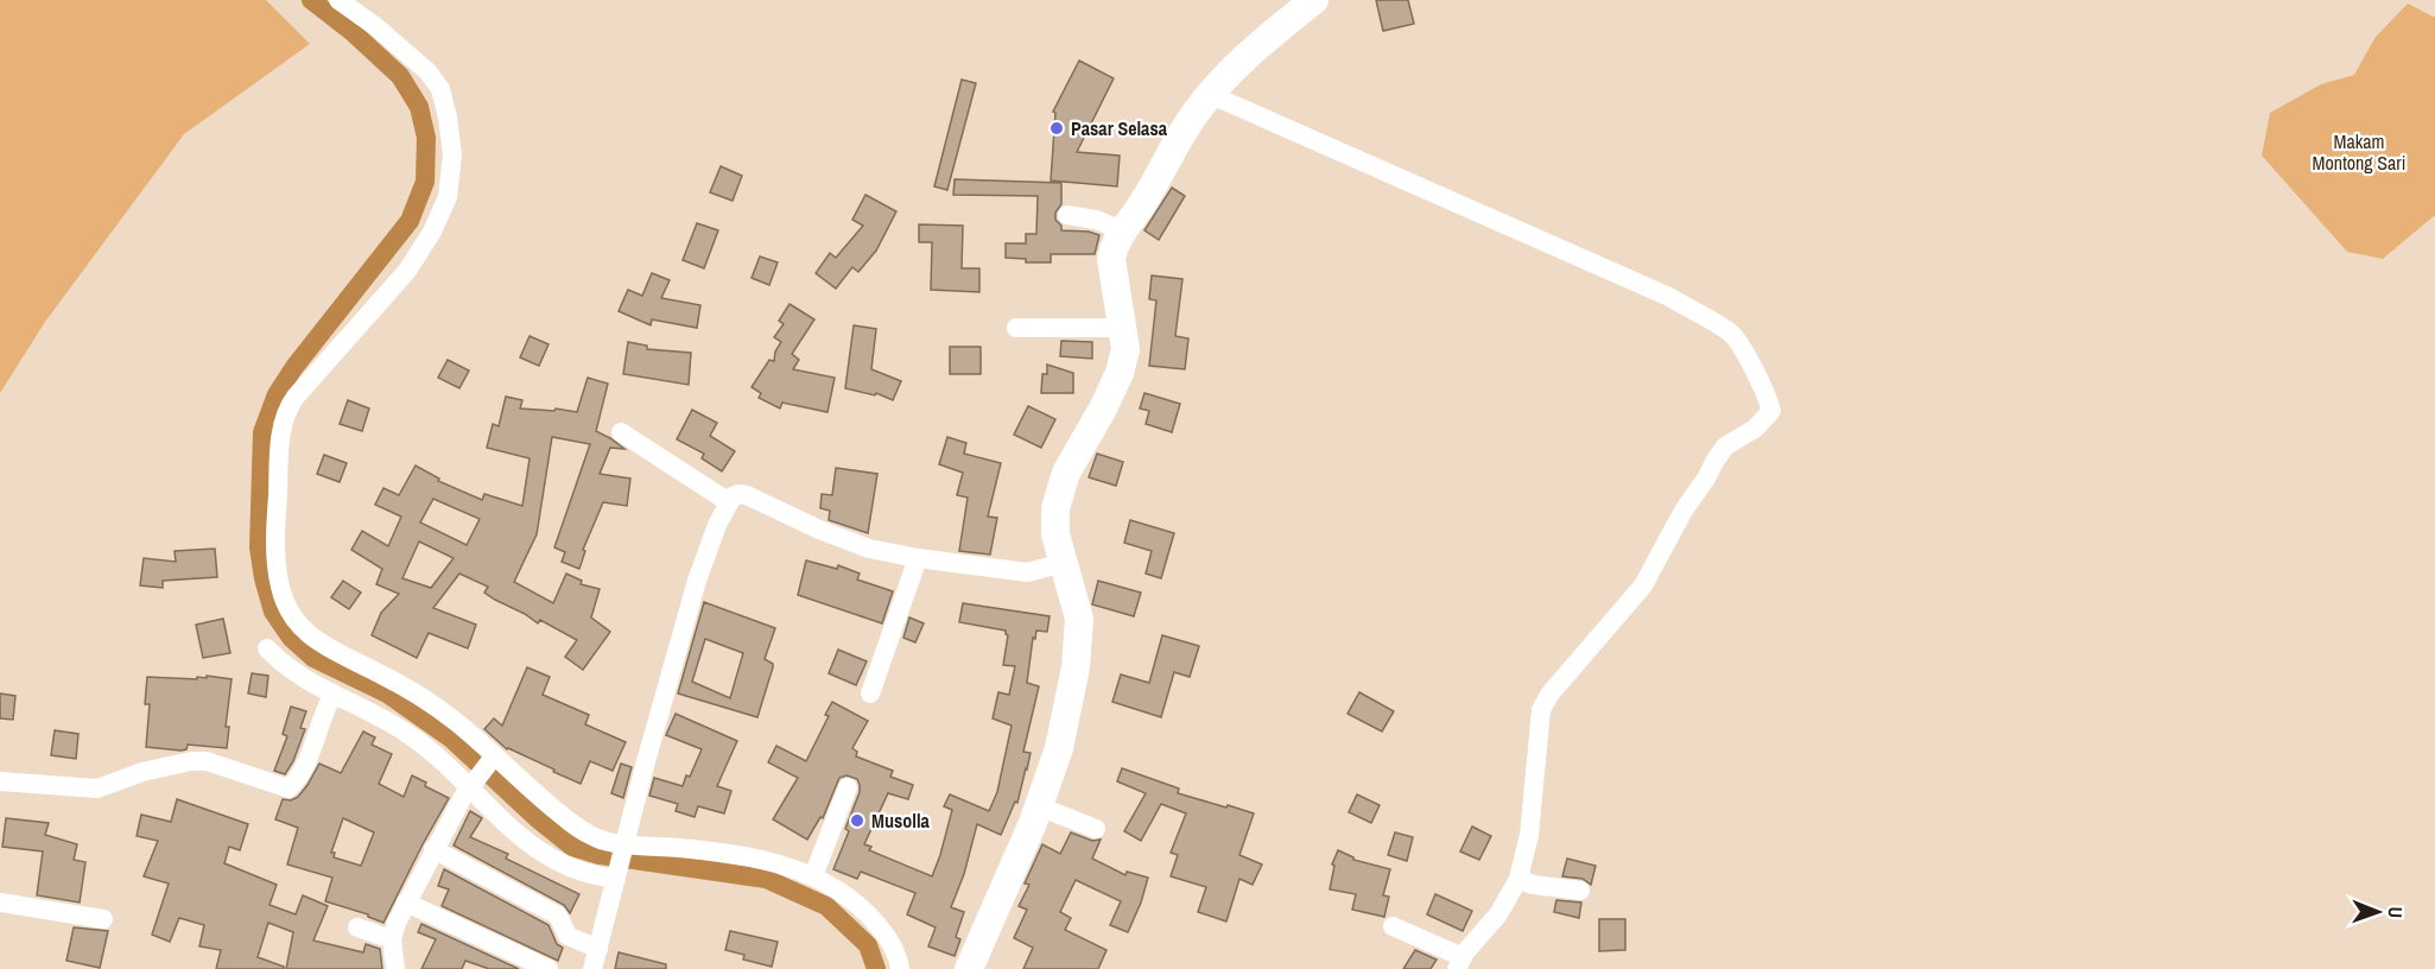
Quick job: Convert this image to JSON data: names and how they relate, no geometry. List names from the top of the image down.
{
  "parks": ["Makam Montong Sari"],
  "places": ["Pasar Selasa", "Musolla"],
  "north": "right"
}
